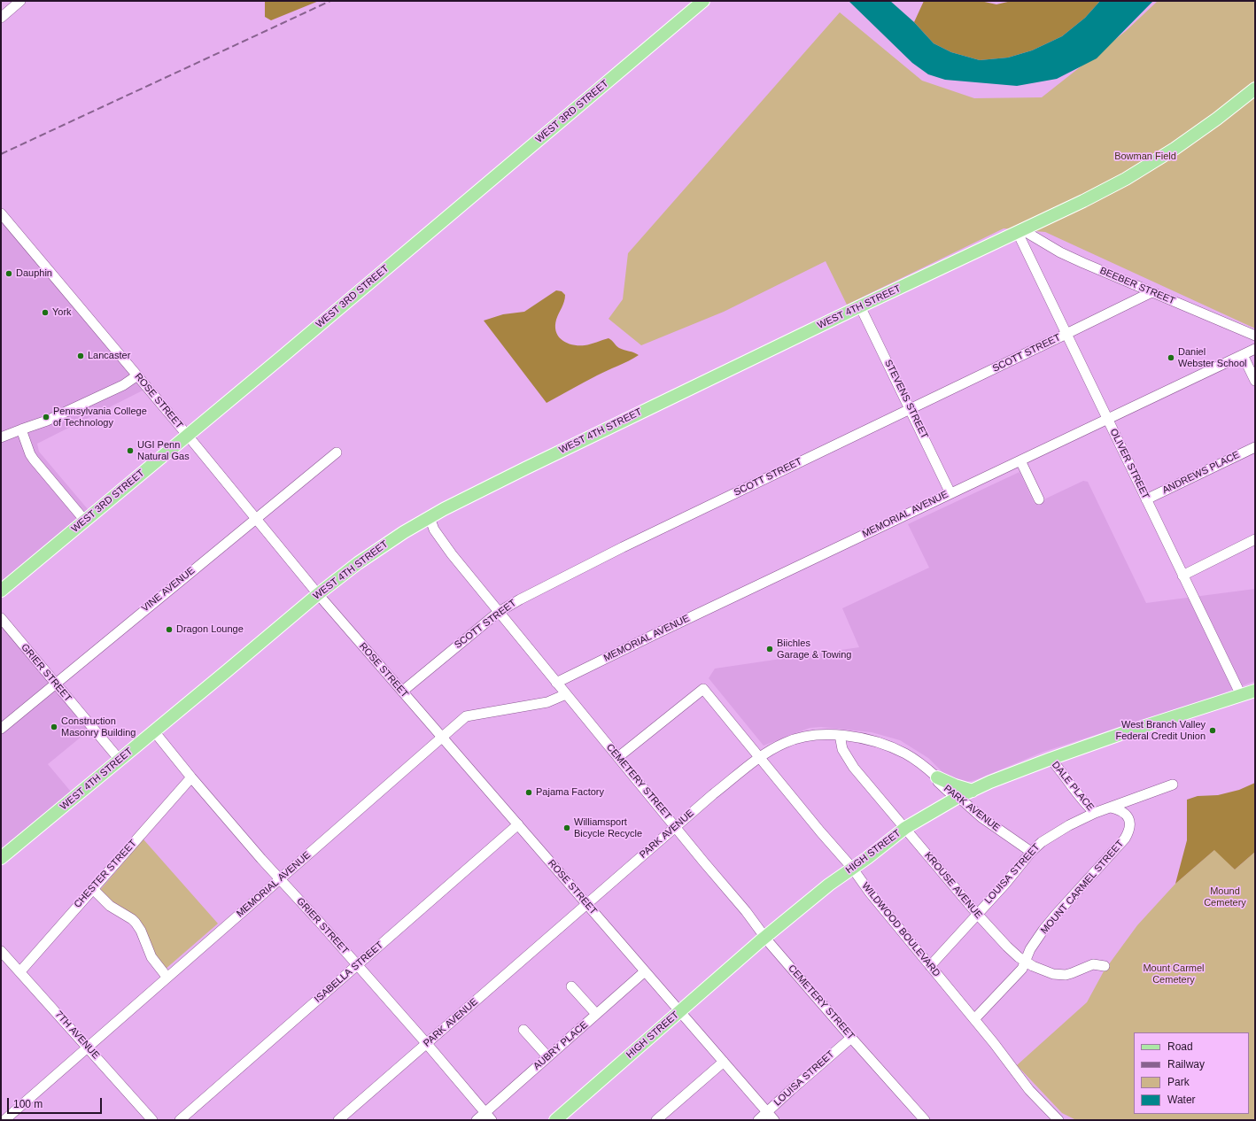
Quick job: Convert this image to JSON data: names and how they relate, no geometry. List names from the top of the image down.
{
  "streets": {
    "main road": ["WEST 3RD STREET", "WEST 4TH STREET", "HIGH STREET"],
    "street": [
      "BEEBER STREET",
      "SCOTT STREET",
      "STEVENS STREET",
      "ROSE STREET",
      "OLIVER STREET",
      "ANDREWS PLACE",
      "MEMORIAL AVENUE",
      "VINE AVENUE",
      "GRIER STREET",
      "CEMETERY STREET",
      "DALE PLACE",
      "PARK AVENUE",
      "CHESTER STREET",
      "LOUISA STREET",
      "KROUSE AVENUE",
      "MOUNT CARMEL STREET",
      "WILDWOOD BOULEVARD",
      "ISABELLA STREET",
      "7TH AVENUE",
      "AUBRY PLACE"
    ]
  },
  "crossings": [
    ["WEST 3RD STREET", "ROSE STREET"],
    ["BEEBER STREET", "WEST 4TH STREET"],
    ["BEEBER STREET", "SCOTT STREET"],
    ["BEEBER STREET", "OLIVER STREET"],
    ["WEST 4TH STREET", "STEVENS STREET"],
    ["WEST 4TH STREET", "ROSE STREET"],
    ["WEST 4TH STREET", "OLIVER STREET"],
    ["WEST 4TH STREET", "GRIER STREET"],
    ["WEST 4TH STREET", "CEMETERY STREET"],
    ["SCOTT STREET", "STEVENS STREET"],
    ["SCOTT STREET", "ROSE STREET"],
    ["SCOTT STREET", "OLIVER STREET"],
    ["SCOTT STREET", "CEMETERY STREET"],
    ["STEVENS STREET", "MEMORIAL AVENUE"],
    ["ROSE STREET", "MEMORIAL AVENUE"],
    ["ROSE STREET", "VINE AVENUE"],
    ["ROSE STREET", "PARK AVENUE"],
    ["ROSE STREET", "HIGH STREET"],
    ["ROSE STREET", "LOUISA STREET"],
    ["ROSE STREET", "ISABELLA STREET"],
    ["ROSE STREET", "AUBRY PLACE"],
    ["OLIVER STREET", "ANDREWS PLACE"],
    ["OLIVER STREET", "MEMORIAL AVENUE"],
    ["OLIVER STREET", "HIGH STREET"],
    ["MEMORIAL AVENUE", "GRIER STREET"],
    ["MEMORIAL AVENUE", "CEMETERY STREET"],
    ["MEMORIAL AVENUE", "7TH AVENUE"],
    ["VINE AVENUE", "GRIER STREET"],
    ["GRIER STREET", "PARK AVENUE"],
    ["GRIER STREET", "CHESTER STREET"],
    ["GRIER STREET", "ISABELLA STREET"],
    ["GRIER STREET", "AUBRY PLACE"],
    ["CEMETERY STREET", "PARK AVENUE"],
    ["CEMETERY STREET", "HIGH STREET"],
    ["CEMETERY STREET", "LOUISA STREET"],
    ["CEMETERY STREET", "WILDWOOD BOULEVARD"],
    ["DALE PLACE", "HIGH STREET"],
    ["DALE PLACE", "LOUISA STREET"],
    ["PARK AVENUE", "HIGH STREET"],
    ["PARK AVENUE", "LOUISA STREET"],
    ["PARK AVENUE", "KROUSE AVENUE"],
    ["PARK AVENUE", "WILDWOOD BOULEVARD"],
    ["HIGH STREET", "KROUSE AVENUE"],
    ["HIGH STREET", "WILDWOOD BOULEVARD"],
    ["CHESTER STREET", "7TH AVENUE"],
    ["LOUISA STREET", "KROUSE AVENUE"],
    ["LOUISA STREET", "MOUNT CARMEL STREET"],
    ["LOUISA STREET", "WILDWOOD BOULEVARD"],
    ["KROUSE AVENUE", "MOUNT CARMEL STREET"],
    ["MOUNT CARMEL STREET", "WILDWOOD BOULEVARD"]
  ],
  "parks": ["Bowman Field", "Mound Cemetery", "Mount Carmel Cemetery"],
  "places": [
    "Dauphin",
    "York",
    "Lancaster",
    "Daniel Webster School",
    "Pennsylvania College of Technology",
    "UGI Penn Natural Gas",
    "Dragon Lounge",
    "Biichles Garage & Towing",
    "Construction Masonry Building",
    "West Branch Valley Federal Credit Union",
    "Pajama Factory",
    "Williamsport Bicycle Recycle"
  ],
  "legend": [
    "Road",
    "Railway",
    "Park",
    "Water"
  ],
  "scale_bar": "100 m"
}
